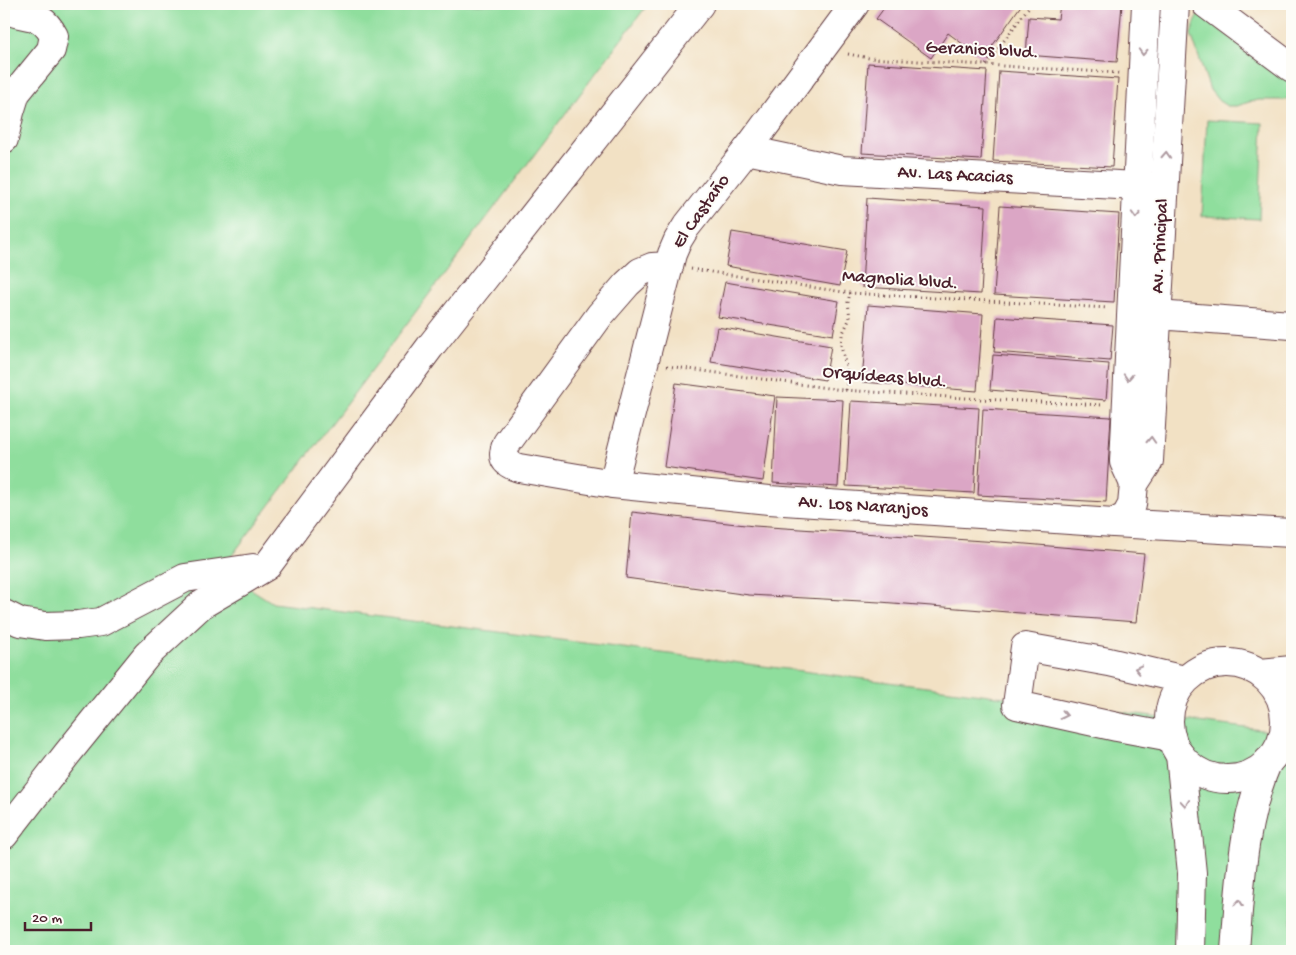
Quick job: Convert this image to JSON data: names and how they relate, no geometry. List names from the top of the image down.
{
  "streets": {
    "street": [
      "Av. Las Acacias",
      "El Castaño",
      "Av. Principal",
      "Av. Los Naranjos"
    ],
    "path": ["Geranios blvd.", "Magnolia blvd.", "Orquídeas blvd."]
  },
  "crossings": [
    ["Geranios blvd.", "El Castaño"],
    ["Geranios blvd.", "Av. Principal"],
    ["Av. Las Acacias", "El Castaño"],
    ["Av. Las Acacias", "Av. Principal"],
    ["El Castaño", "Magnolia blvd."],
    ["El Castaño", "Orquídeas blvd."],
    ["El Castaño", "Av. Los Naranjos"],
    ["Av. Principal", "Magnolia blvd."],
    ["Av. Principal", "Orquídeas blvd."],
    ["Av. Principal", "Av. Los Naranjos"],
    ["Magnolia blvd.", "Av. Los Naranjos"]
  ],
  "scale_bar": "20 m"
}
